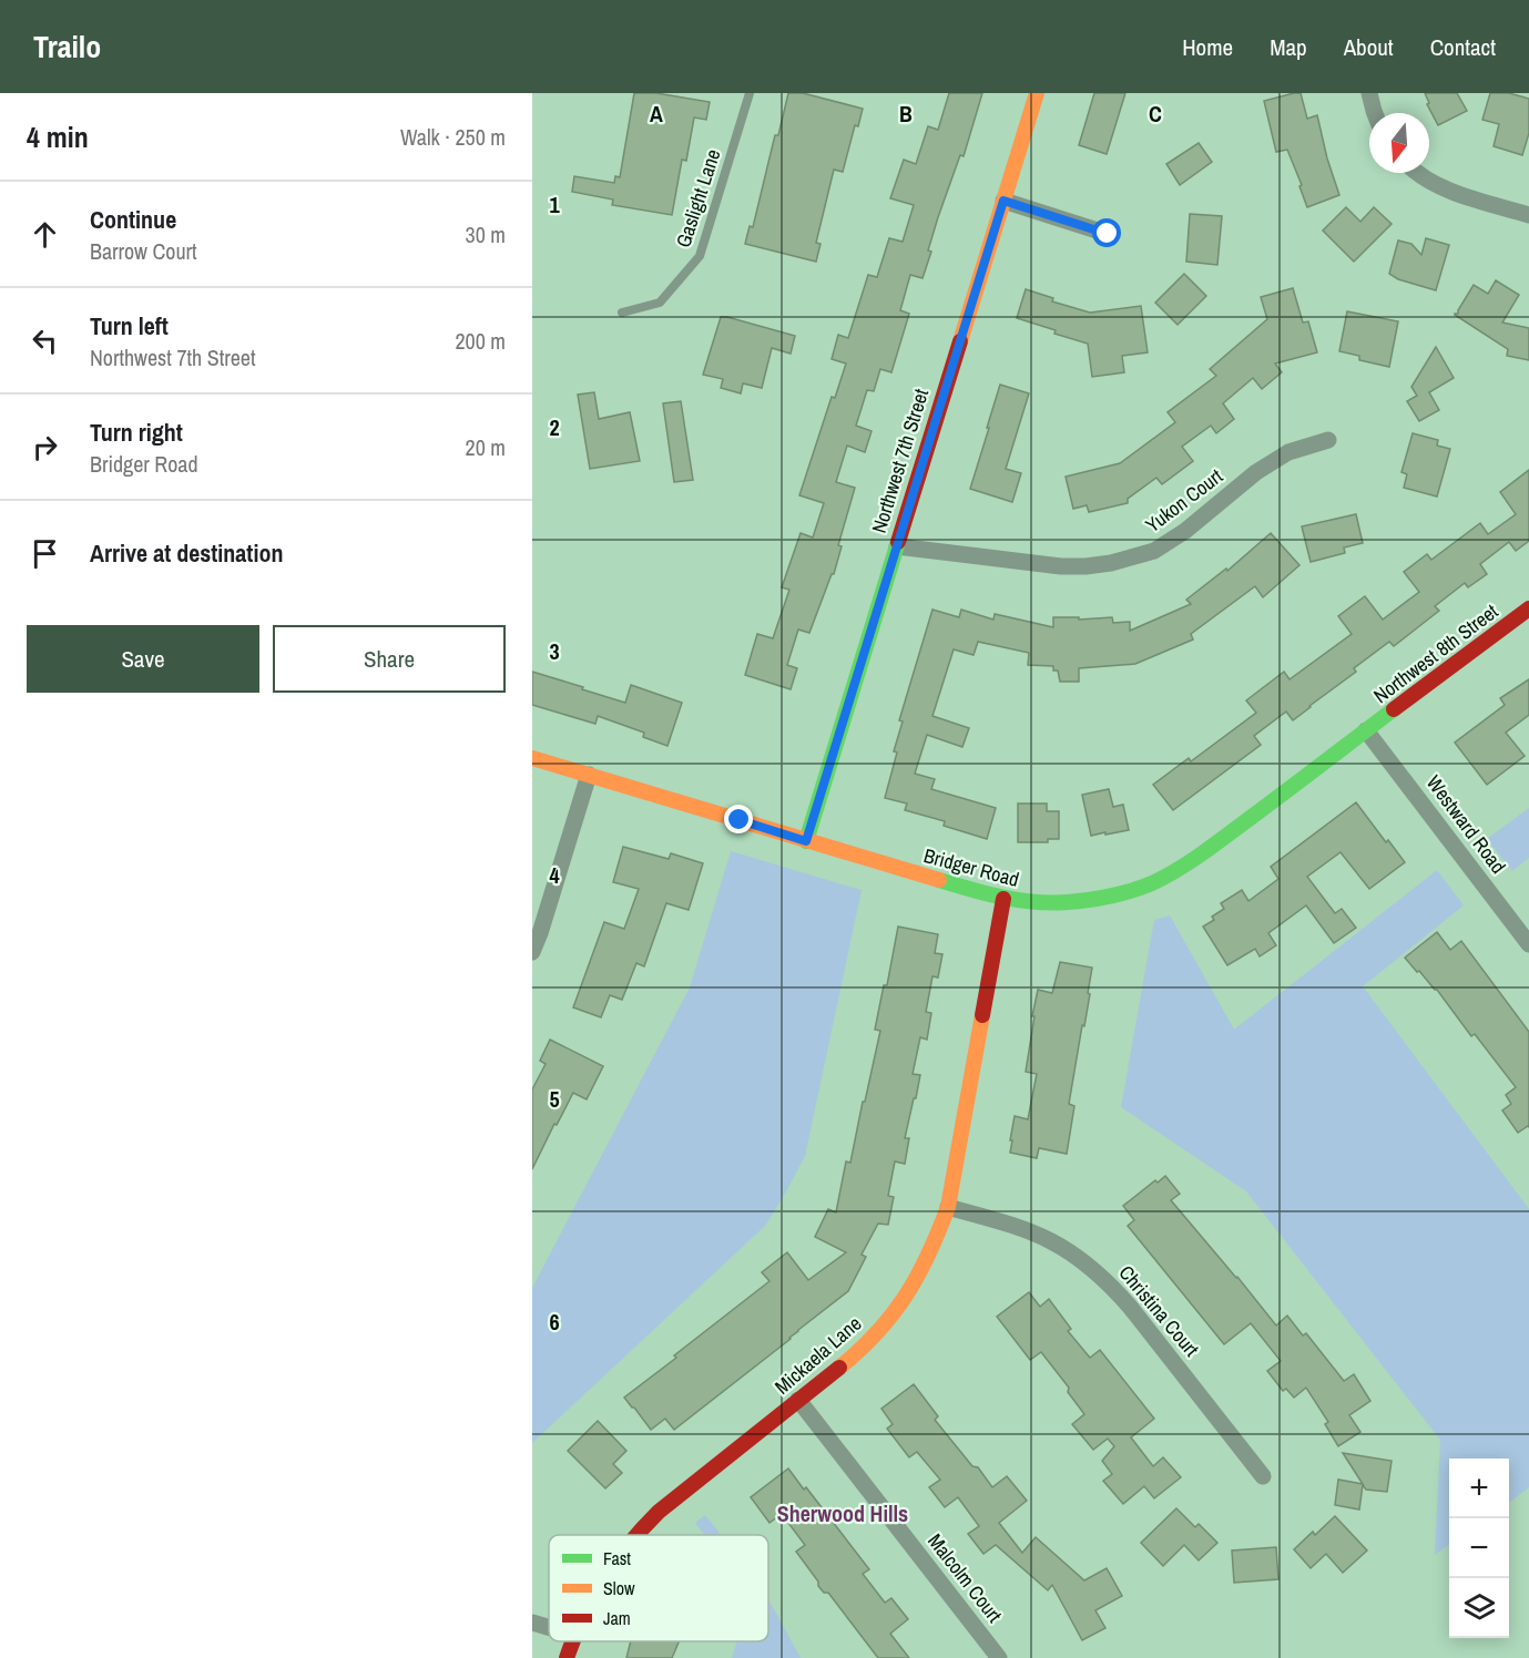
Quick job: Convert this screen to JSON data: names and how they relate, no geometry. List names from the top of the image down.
{
  "streets": {
    "street": [
      "Northwest 7th Street",
      "Yukon Court",
      "Northwest 8th Street",
      "Westward Road",
      "Bridger Road",
      "Christina Court",
      "Mickaela Lane",
      "Malcolm Court"
    ],
    "lane": ["Gaslight Lane"]
  },
  "crossings": [
    ["Northwest 7th Street", "Yukon Court"],
    ["Northwest 7th Street", "Bridger Road"],
    ["Northwest 8th Street", "Westward Road"],
    ["Northwest 8th Street", "Bridger Road"],
    ["Westward Road", "Bridger Road"],
    ["Bridger Road", "Mickaela Lane"],
    ["Christina Court", "Mickaela Lane"],
    ["Mickaela Lane", "Malcolm Court"]
  ],
  "districts": ["Sherwood Hills"],
  "legend": ["Fast", "Slow", "Jam"],
  "north": "bottom",
  "page": {
    "header": "Trailo",
    "nav": [
      "Home",
      "Map",
      "About",
      "Contact"
    ],
    "heading": ["4 min", "Walk · 250 m"],
    "list": [
      ["Continue", "Barrow Court", "30 m"],
      ["Turn left", "Northwest 7th Street", "200 m"],
      ["Turn right", "Bridger Road", "20 m"],
      "Arrive at destination"
    ],
    "buttons": ["Save", "Share"],
    "map_buttons": ["+", "−"]
  },
  "grid": {
    "columns": ["A", "B", "C"],
    "rows": [
      "1",
      "2",
      "3",
      "4",
      "5",
      "6"
    ]
  }
}
